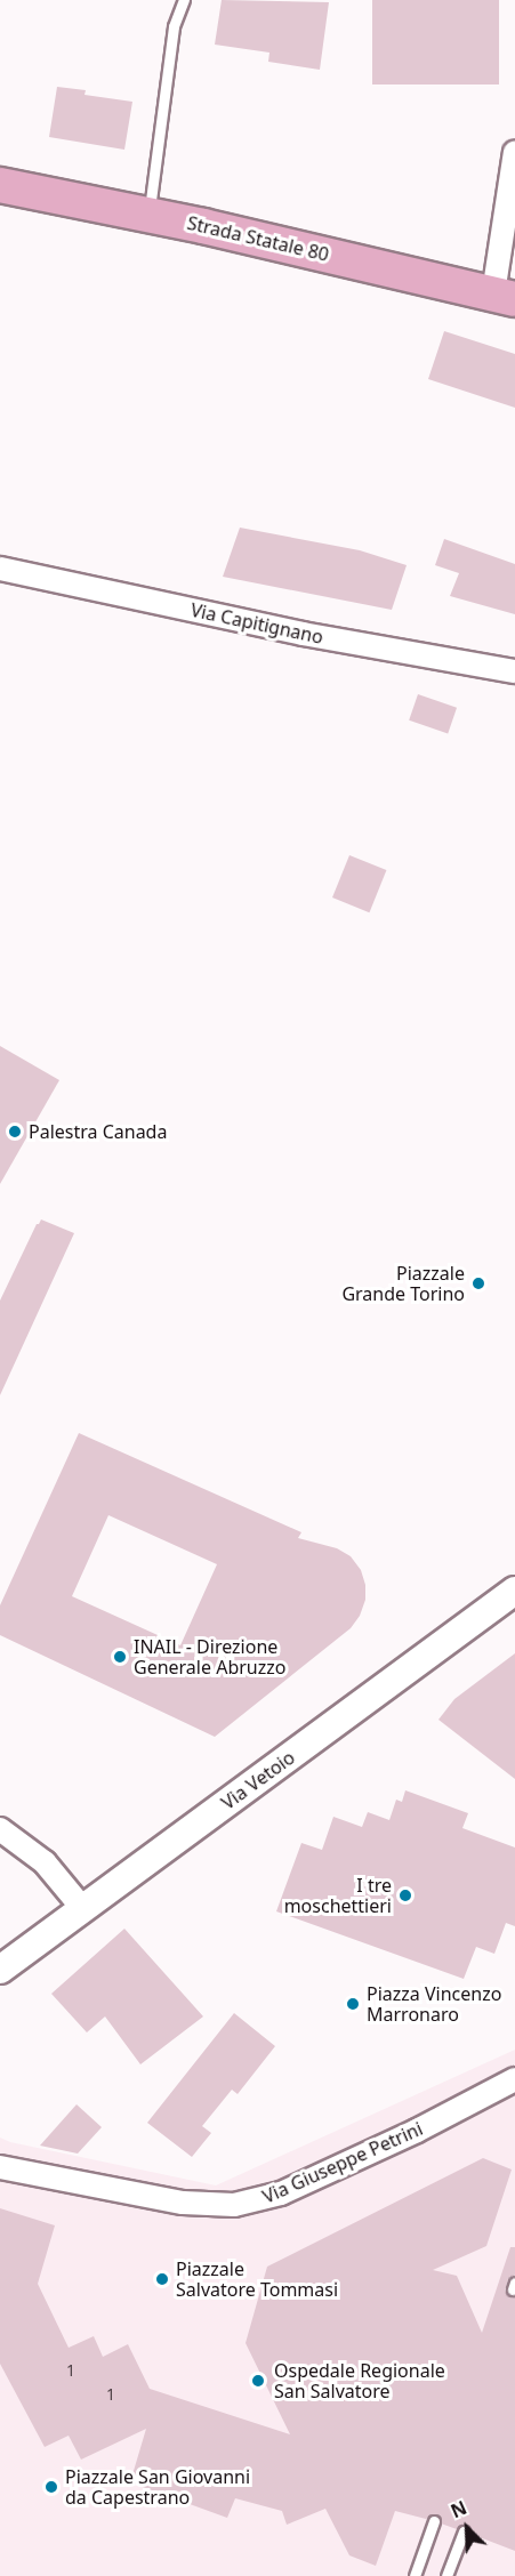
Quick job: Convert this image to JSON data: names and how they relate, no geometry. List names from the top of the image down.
{
  "streets": {
    "main road": ["Strada Statale 80"],
    "street": ["Via Capitignano", "Via Vetoio", "Via Giuseppe Petrini"]
  },
  "places": [
    "Palestra Canada",
    "Piazzale Grande Torino",
    "INAIL - Direzione Generale Abruzzo",
    "I tre moschettieri",
    "Piazza Vincenzo Marronaro",
    "Piazzale Salvatore Tommasi",
    "Ospedale Regionale San Salvatore",
    "Piazzale San Giovanni da Capestrano"
  ],
  "house_numbers": ["1", "1"],
  "north": "top left"
}
